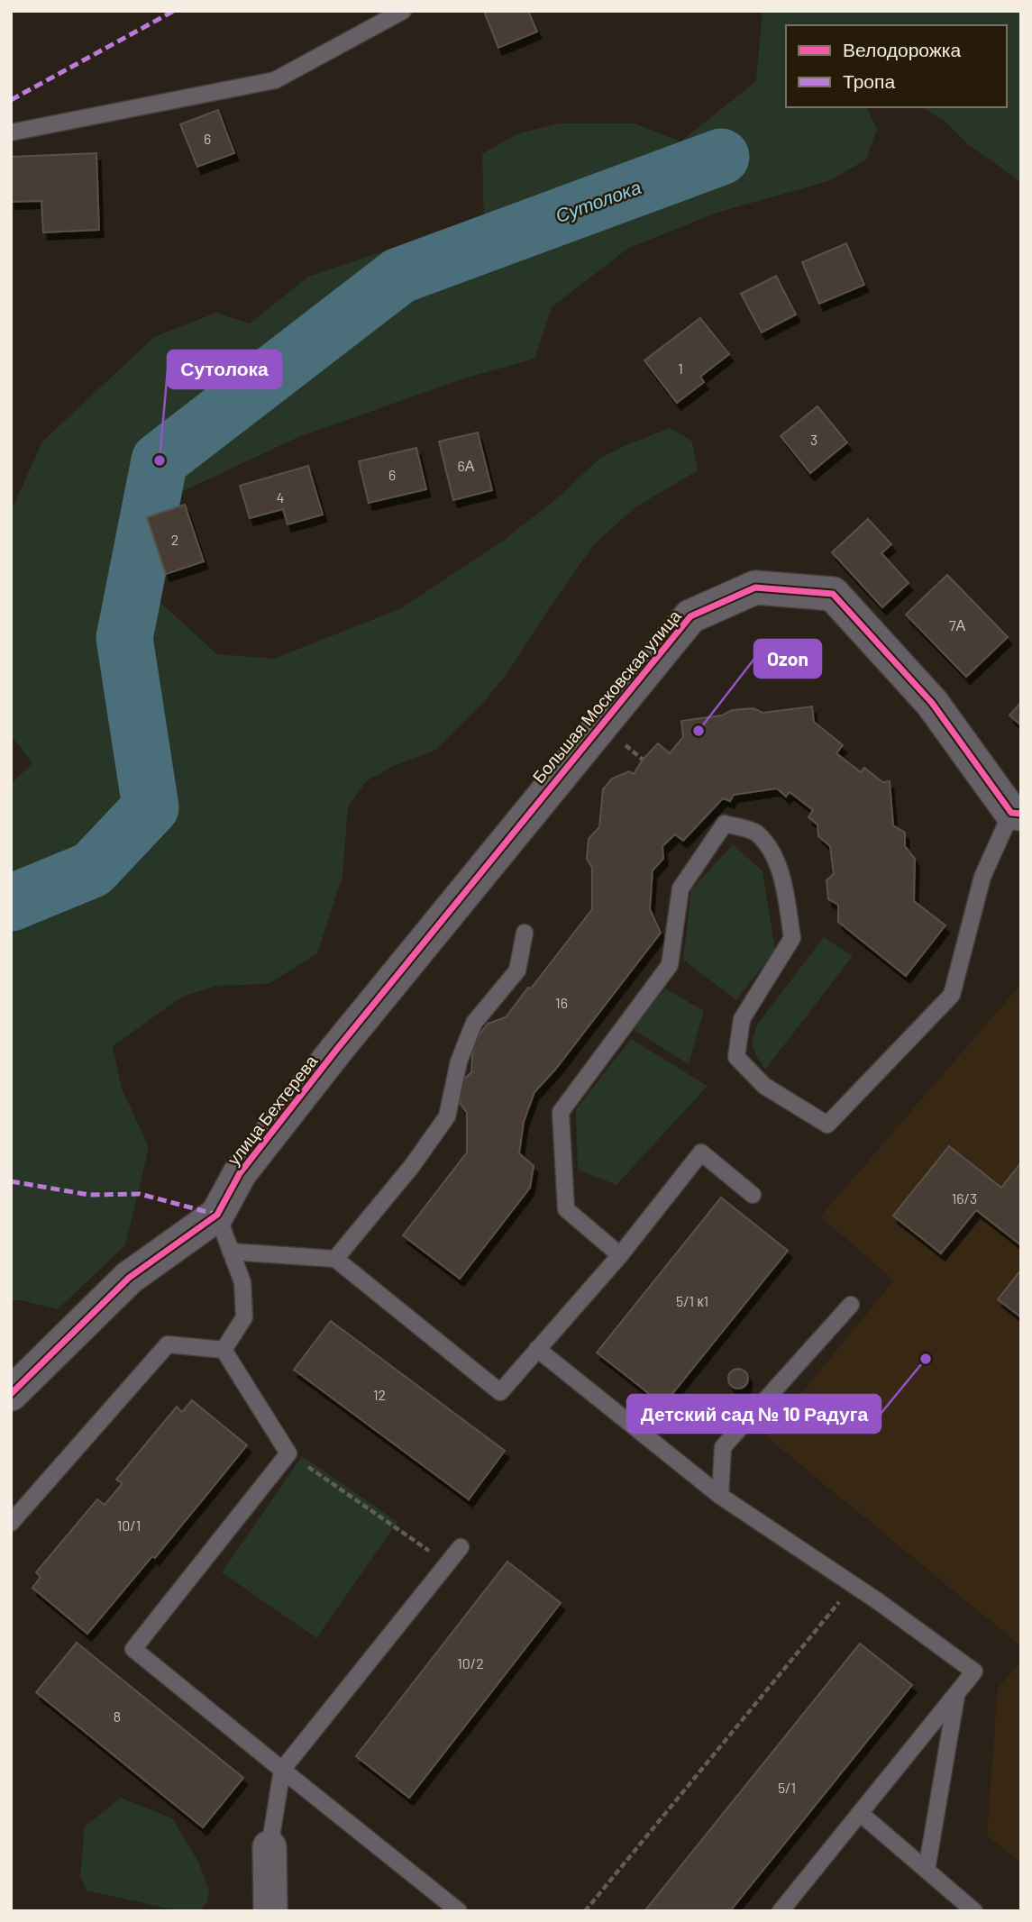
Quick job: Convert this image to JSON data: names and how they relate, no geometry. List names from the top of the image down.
{
  "streets": {
    "street": ["Большая Московская улица", "улица Бехтерева"]
  },
  "crossings": [
    ["Большая Московская улица", "улица Бехтерева"]
  ],
  "water": ["Сутолока"],
  "places": ["Сутолока", "Ozon", "Детский сад № 10 Радуга"],
  "house_numbers": [
    "6",
    "1",
    "3",
    "6А",
    "6",
    "4",
    "2",
    "7А",
    "16",
    "16/3",
    "5/1 к1",
    "12",
    "10/1",
    "10/2",
    "8",
    "5/1"
  ],
  "legend": ["Велодорожка", "Тропа"]
}
